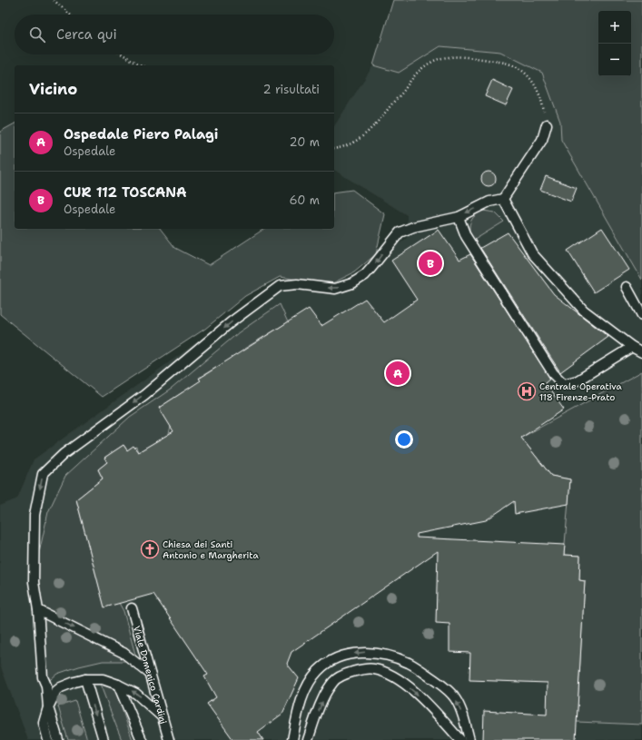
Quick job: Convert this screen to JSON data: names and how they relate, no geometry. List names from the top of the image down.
{
  "streets": {
    "lane": ["Viale Domenico Cardini"]
  },
  "places": {
    "hospital": ["Centrale Operativa 118 Firenze-Prato"],
    "church": ["Chiesa dei Santi Antonio e Margherita"]
  },
  "page": {
    "map_buttons": ["+", "−"],
    "search": "Cerca qui",
    "heading": ["Vicino", "2 risultati"],
    "list": [
      {
        "mark": "A",
        "name": "Ospedale Piero Palagi",
        "note": "Ospedale",
        "value": "20 m"
      },
      {
        "mark": "B",
        "name": "CUR 112 TOSCANA",
        "note": "Ospedale",
        "value": "60 m"
      }
    ],
    "pins": ["B", "A"]
  }
}
